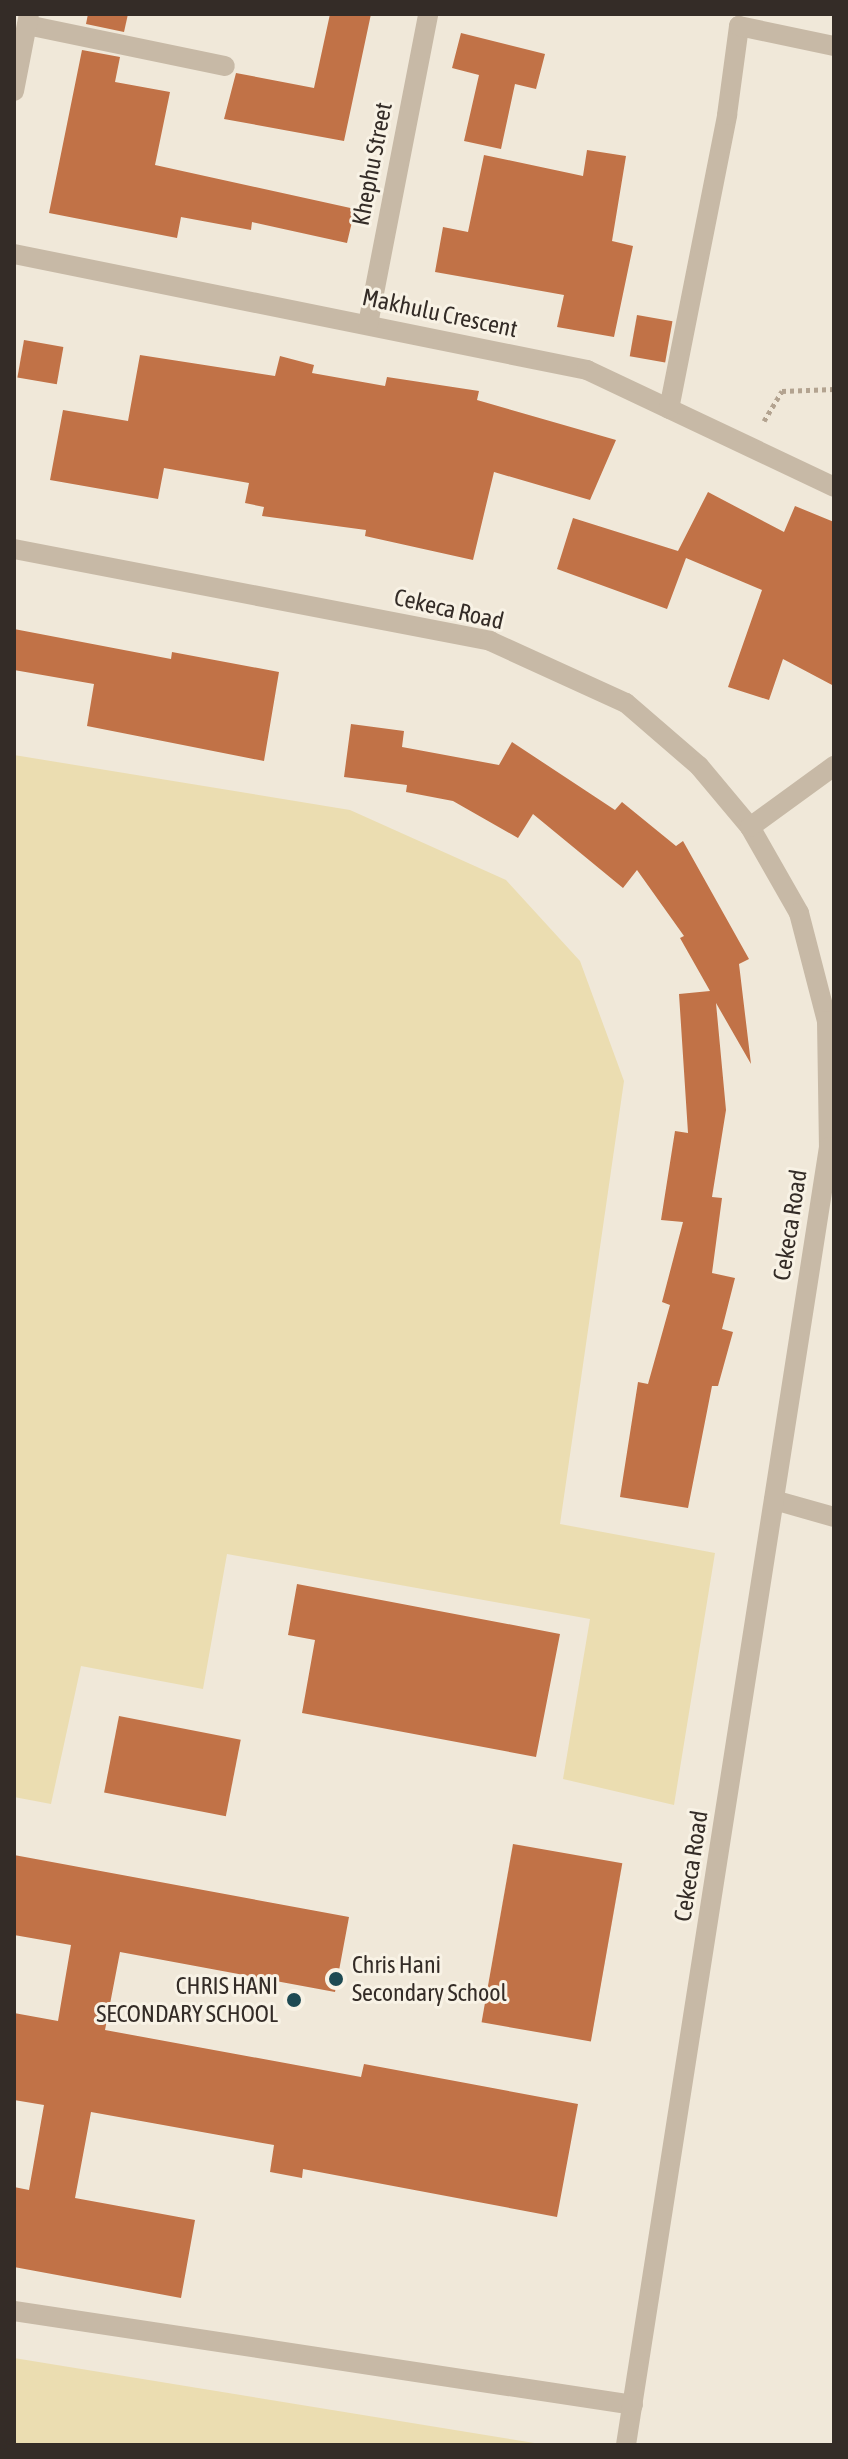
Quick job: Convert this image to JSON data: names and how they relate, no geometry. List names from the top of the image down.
{
  "streets": {
    "street": ["Khephu Street", "Makhulu Crescent", "Cekeca Road"]
  },
  "crossings": [
    ["Khephu Street", "Makhulu Crescent"]
  ],
  "places": ["Chris Hani Secondary School", "CHRIS HANI SECONDARY SCHOOL"]
}
